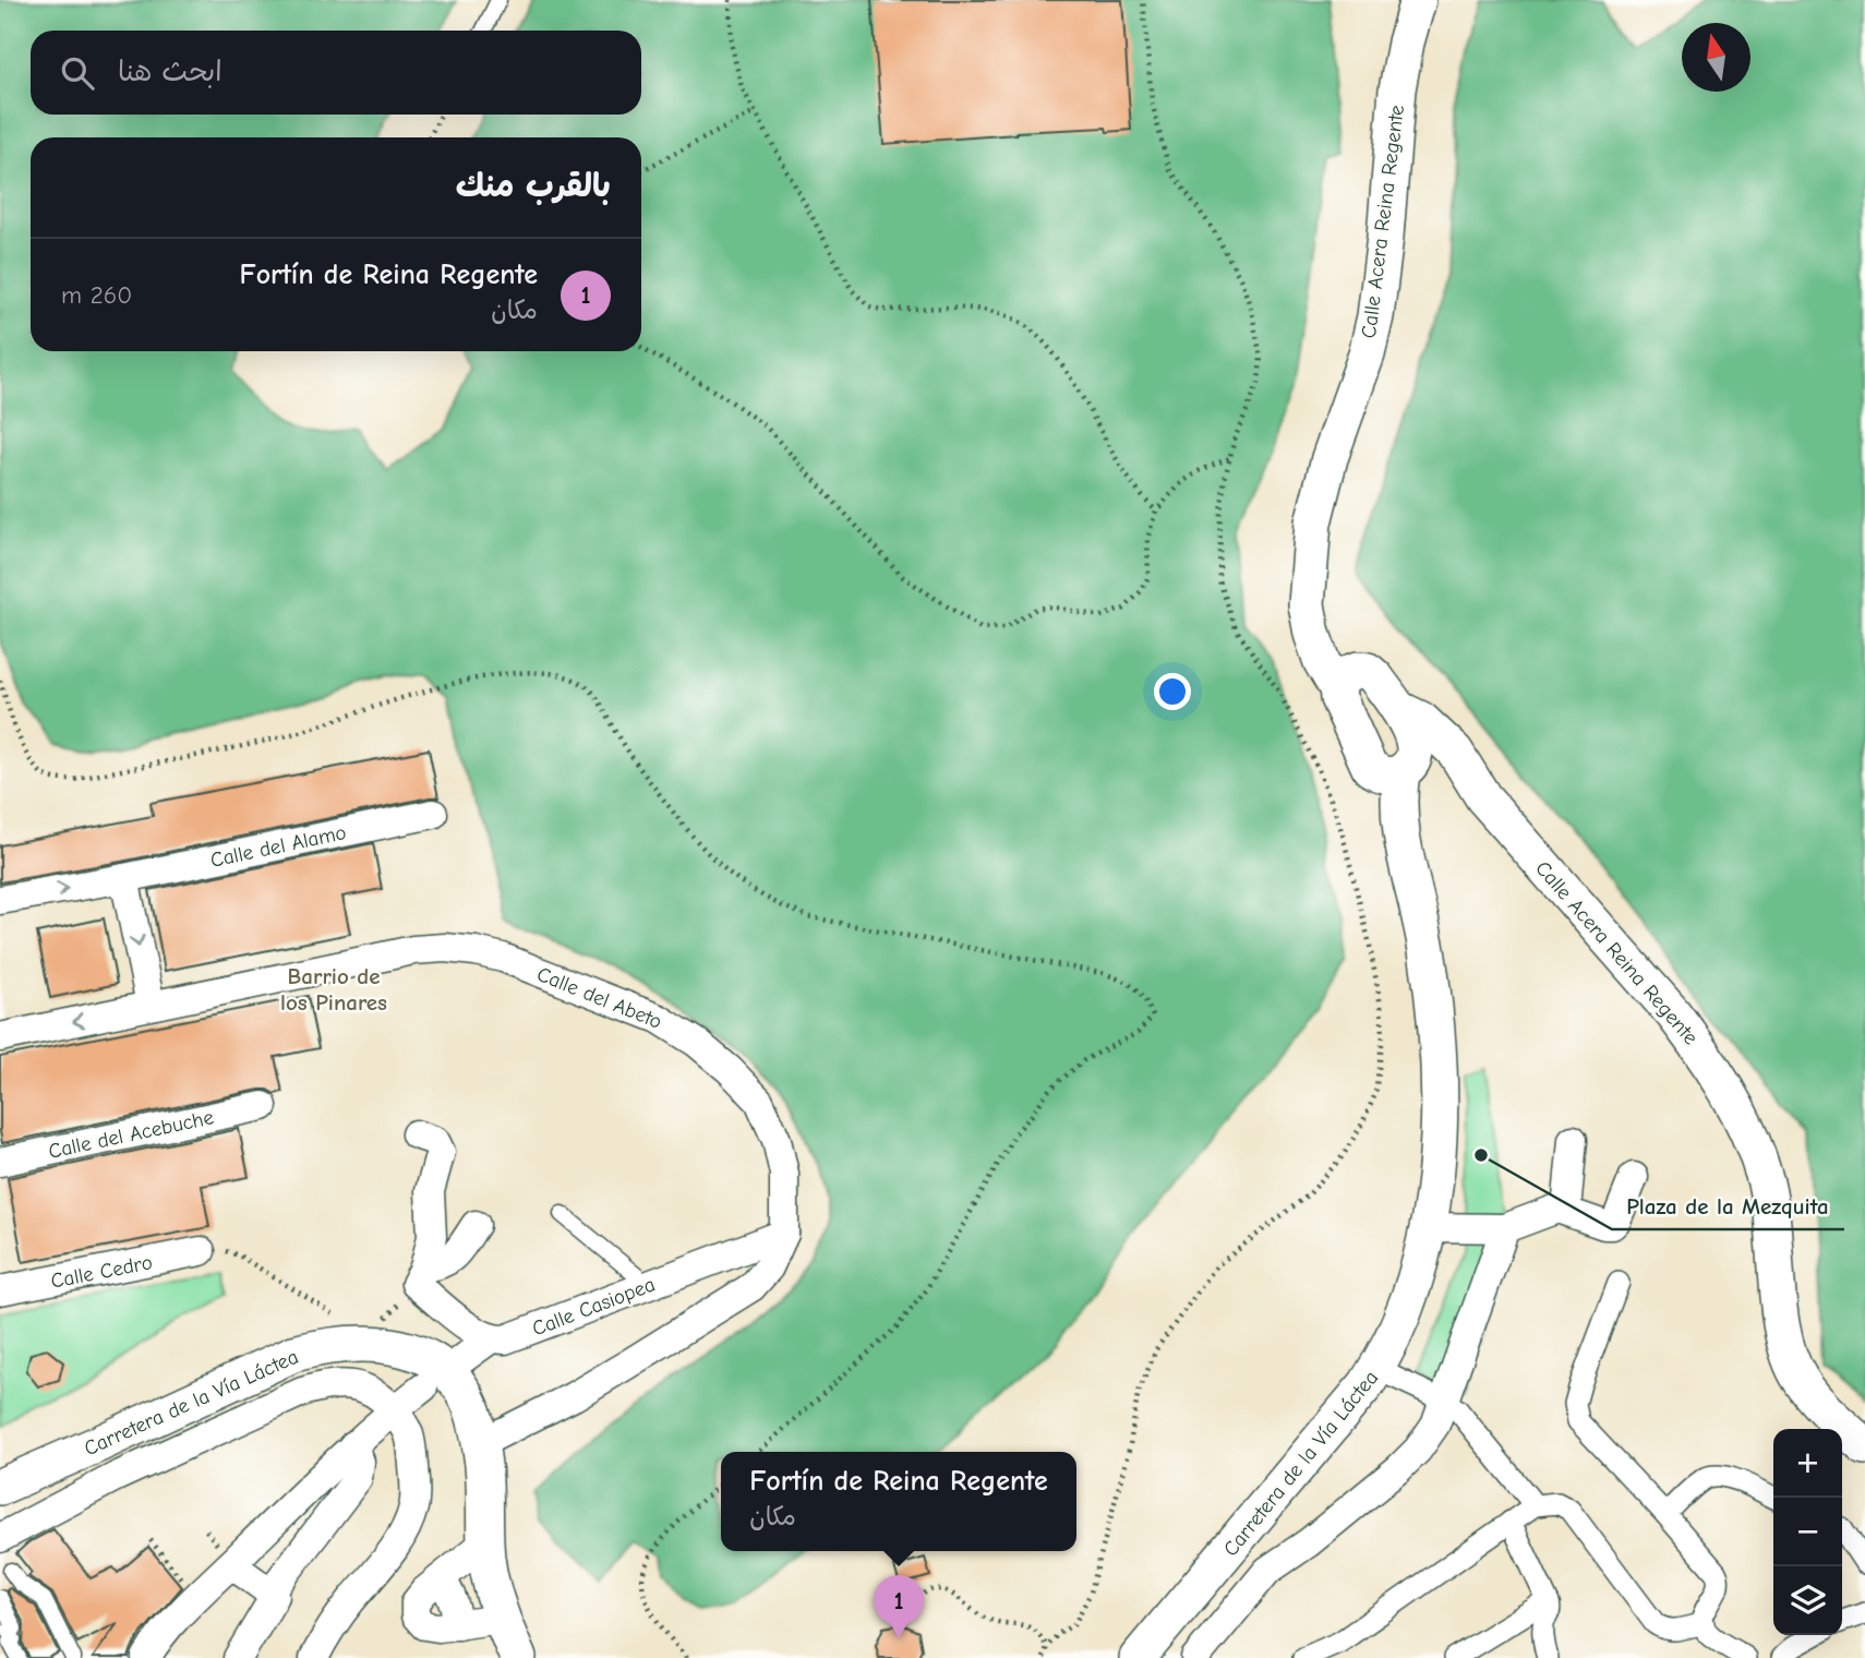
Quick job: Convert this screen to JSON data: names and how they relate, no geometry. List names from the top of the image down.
{
  "streets": {
    "street": [
      "Calle Acera Reina Regente",
      "Calle del Alamo",
      "Calle del Abeto",
      "Calle del Acebuche",
      "Calle Cedro",
      "Calle Casiopea",
      "Carretera de la Vía Láctea"
    ]
  },
  "crossings": [
    ["Calle Acera Reina Regente", "Carretera de la Vía Láctea"],
    ["Calle del Abeto", "Calle Casiopea"],
    ["Calle del Abeto", "Carretera de la Vía Láctea"]
  ],
  "districts": ["Barrio de los Pinares"],
  "places": ["Plaza de la Mezquita"],
  "north": "top",
  "page": {
    "search": "ابحث هنا",
    "heading": "بالقرب منك",
    "list": [
      {
        "mark": "1",
        "name": "Fortín de Reina Regente",
        "note": "مكان",
        "value": "260 m"
      }
    ],
    "map_buttons": ["+", "−"],
    "popup": ["Fortín de Reina Regente", "مكان"],
    "pins": "1"
  }
}
